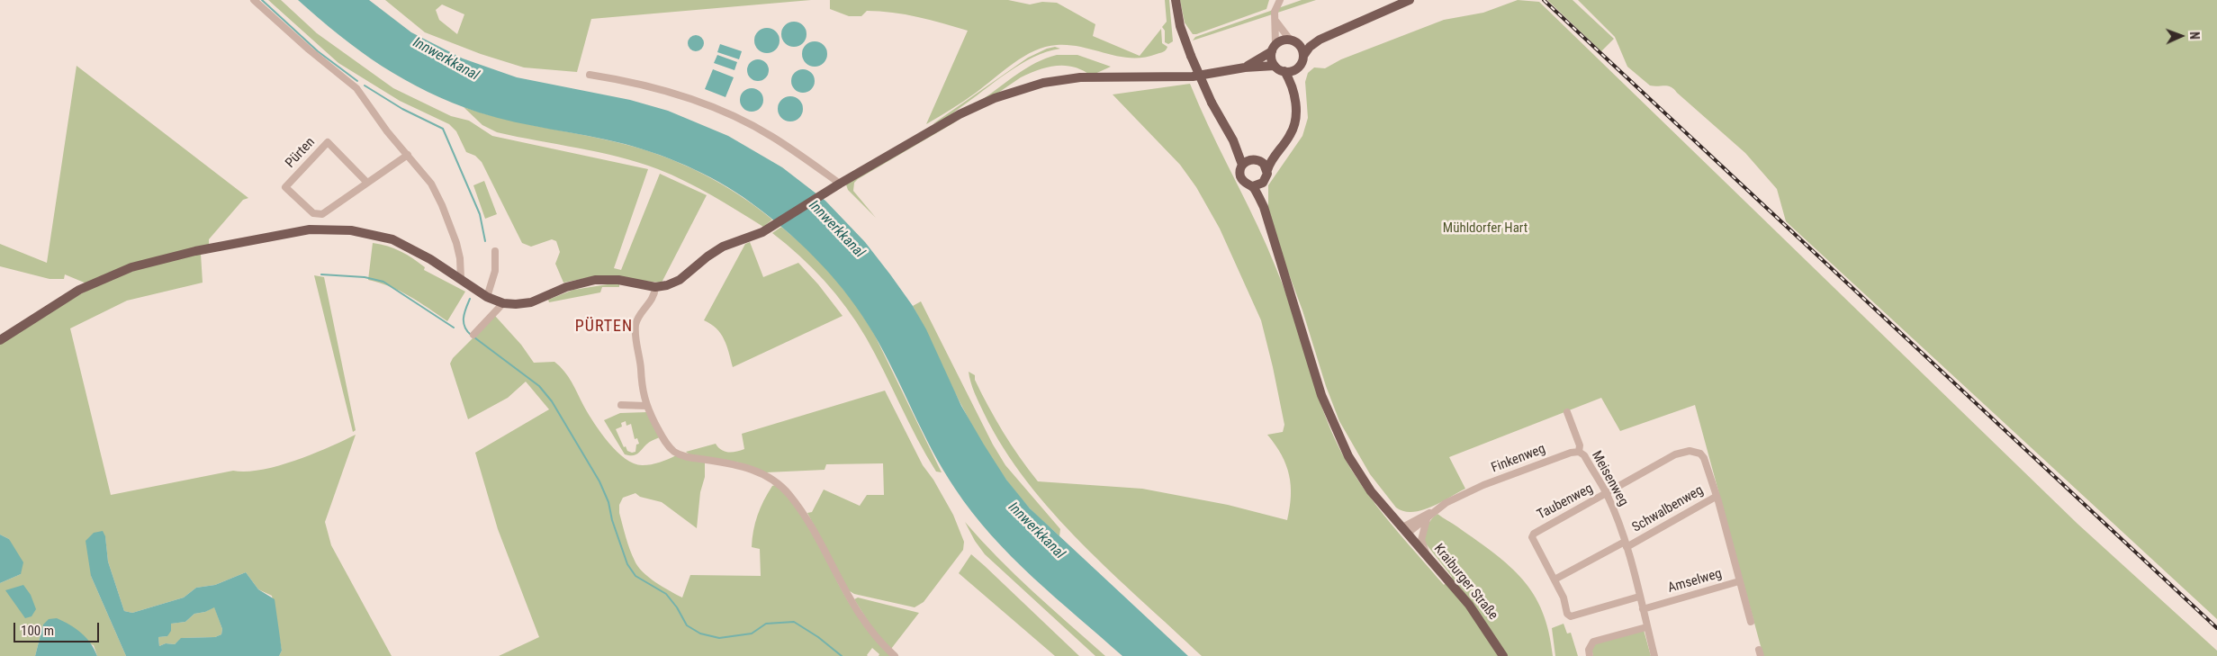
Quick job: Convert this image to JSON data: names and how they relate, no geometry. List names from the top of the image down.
{
  "streets": {
    "main road": ["Kraiburger Straße"],
    "street": [
      "Pürten",
      "Finkenweg",
      "Meisenweg",
      "Taubenweg",
      "Schwalbenweg",
      "Amselweg"
    ]
  },
  "crossings": [
    ["Finkenweg", "Meisenweg"],
    ["Finkenweg", "Kraiburger Straße"],
    ["Meisenweg", "Taubenweg"],
    ["Meisenweg", "Schwalbenweg"],
    ["Meisenweg", "Amselweg"],
    ["Taubenweg", "Schwalbenweg"],
    ["Schwalbenweg", "Amselweg"]
  ],
  "districts": ["PÜRTEN"],
  "water": ["Innwerkkanal"],
  "parks": ["Mühldorfer Hart"],
  "scale_bar": "100 m",
  "north": "right"
}
